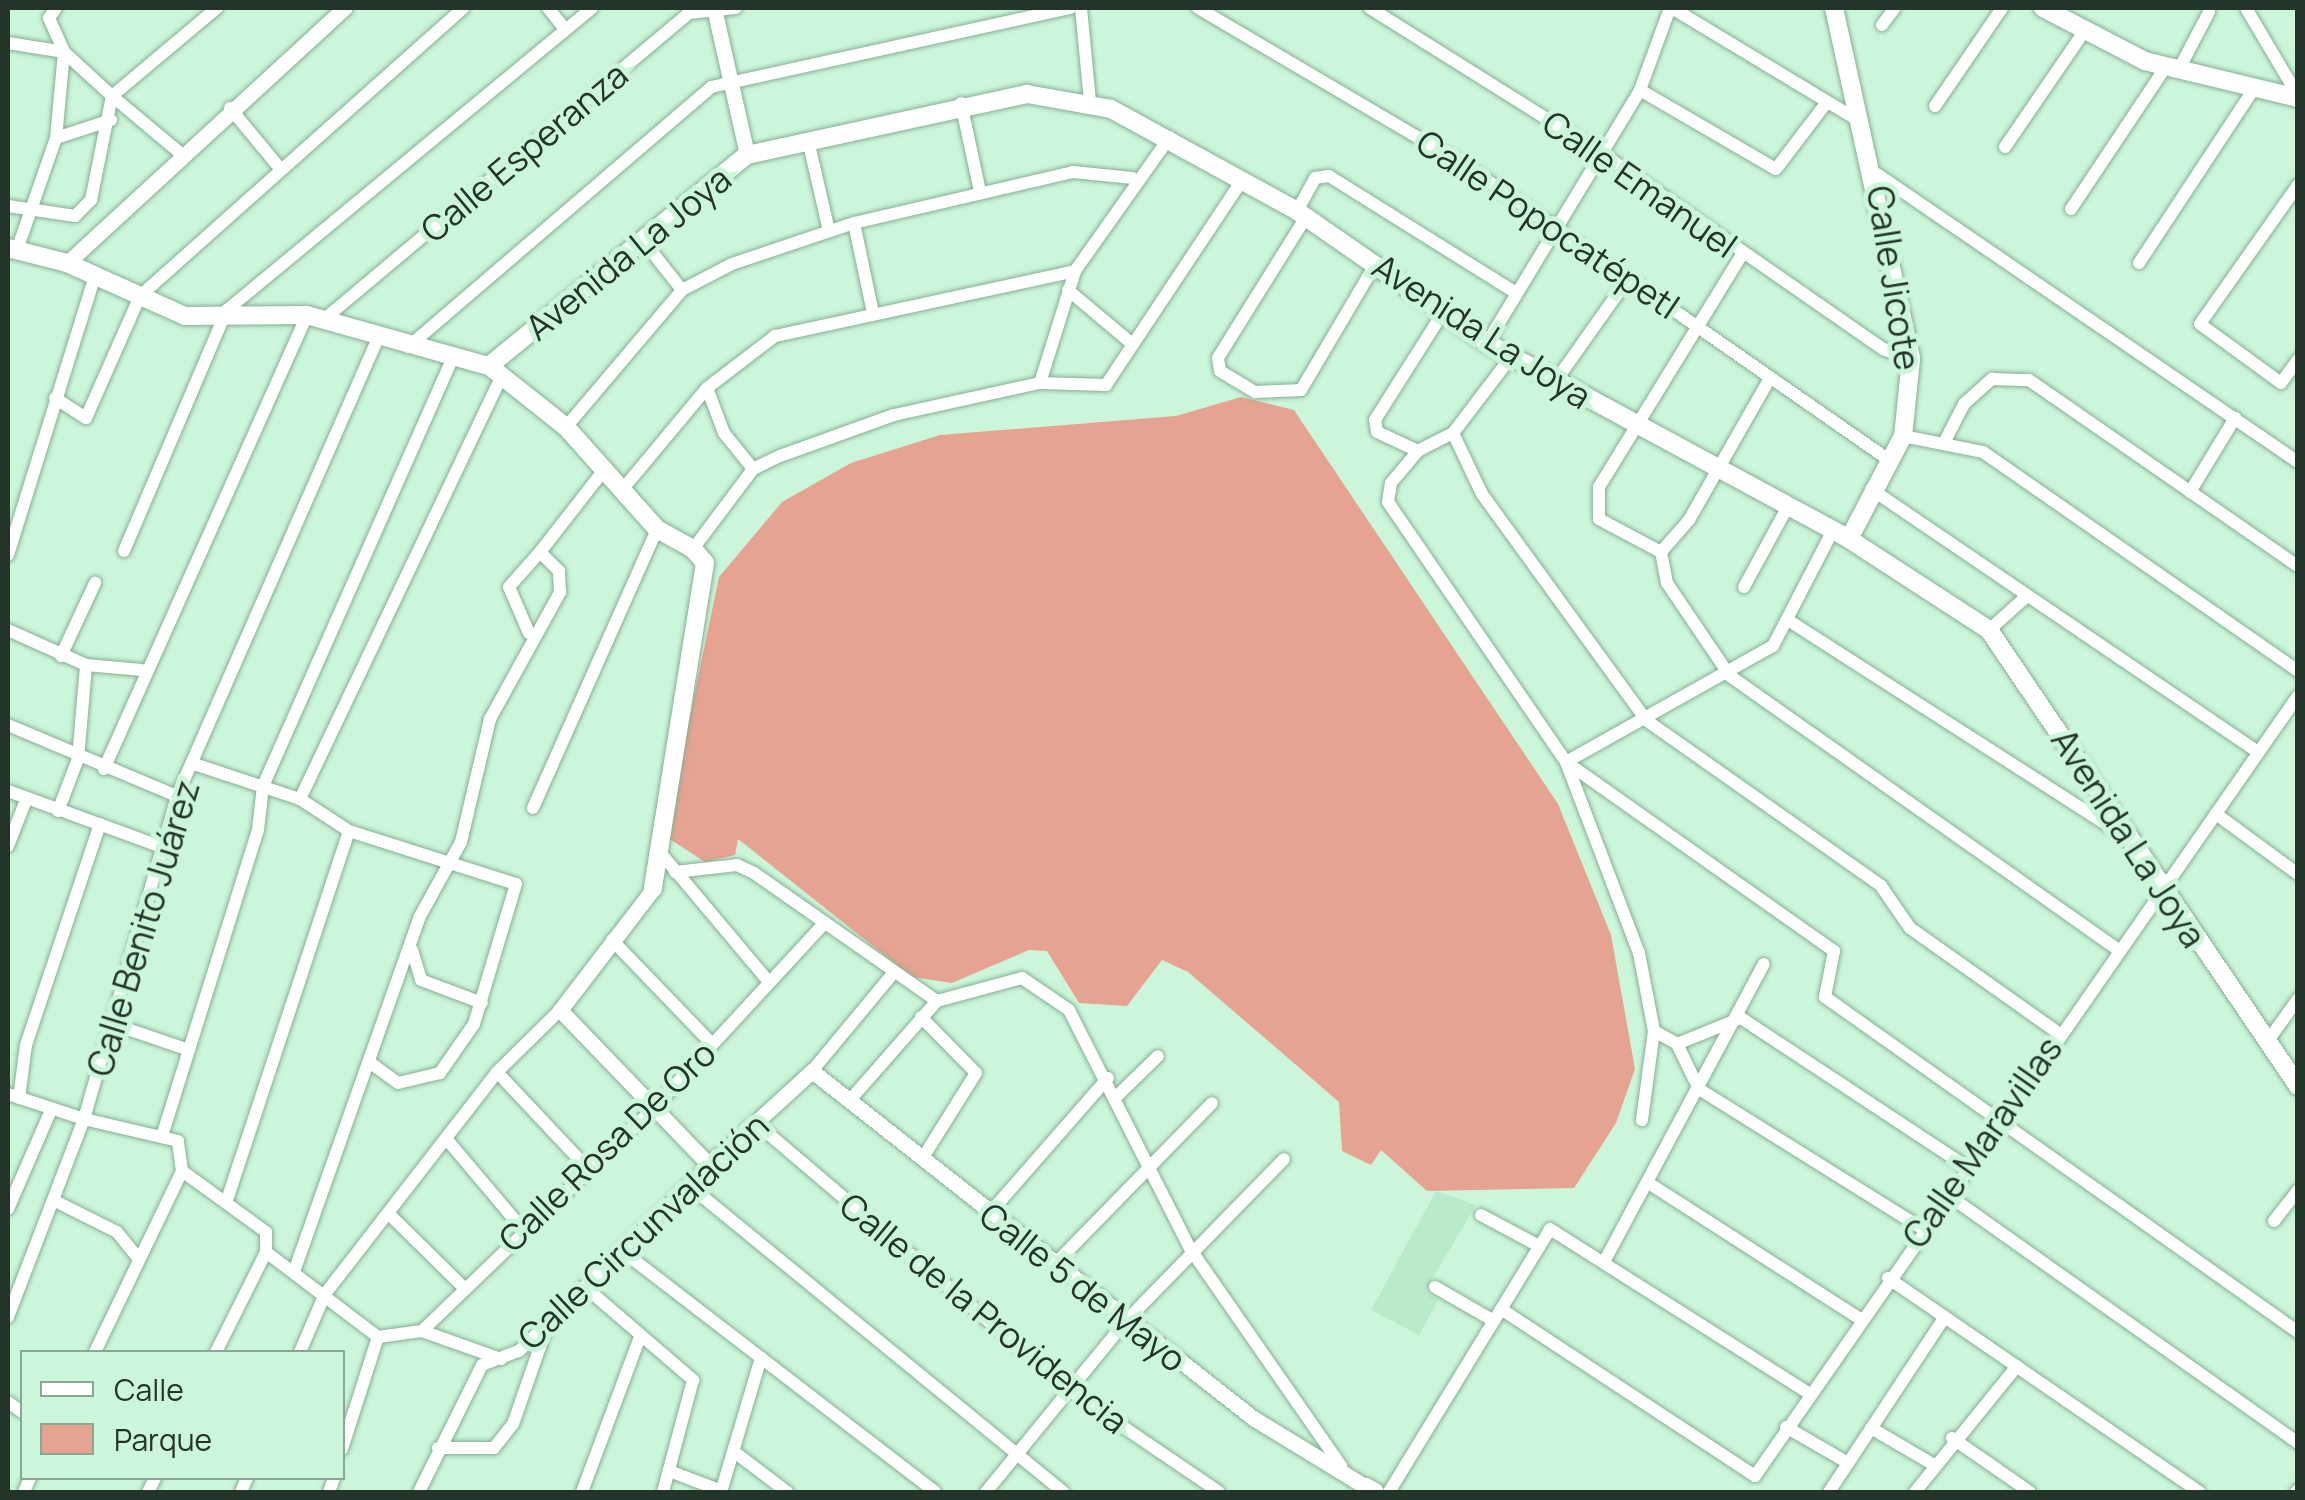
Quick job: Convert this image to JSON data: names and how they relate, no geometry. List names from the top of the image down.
{
  "streets": {
    "main road": ["Avenida La Joya", "Calle Jicote"],
    "street": [
      "Calle Esperanza",
      "Calle Emanuel",
      "Calle Popocatépetl",
      "Calle Benito Juárez",
      "Calle Maravillas",
      "Calle Rosa De Oro",
      "Calle Circunvalación",
      "Calle 5 de Mayo",
      "Calle de la Providencia"
    ]
  },
  "crossings": [
    ["Calle Emanuel", "Calle Jicote"],
    ["Avenida La Joya", "Calle Maravillas"],
    ["Calle Circunvalación", "Calle 5 de Mayo"],
    ["Calle Circunvalación", "Calle de la Providencia"]
  ],
  "legend": ["Calle", "Parque"]
}
